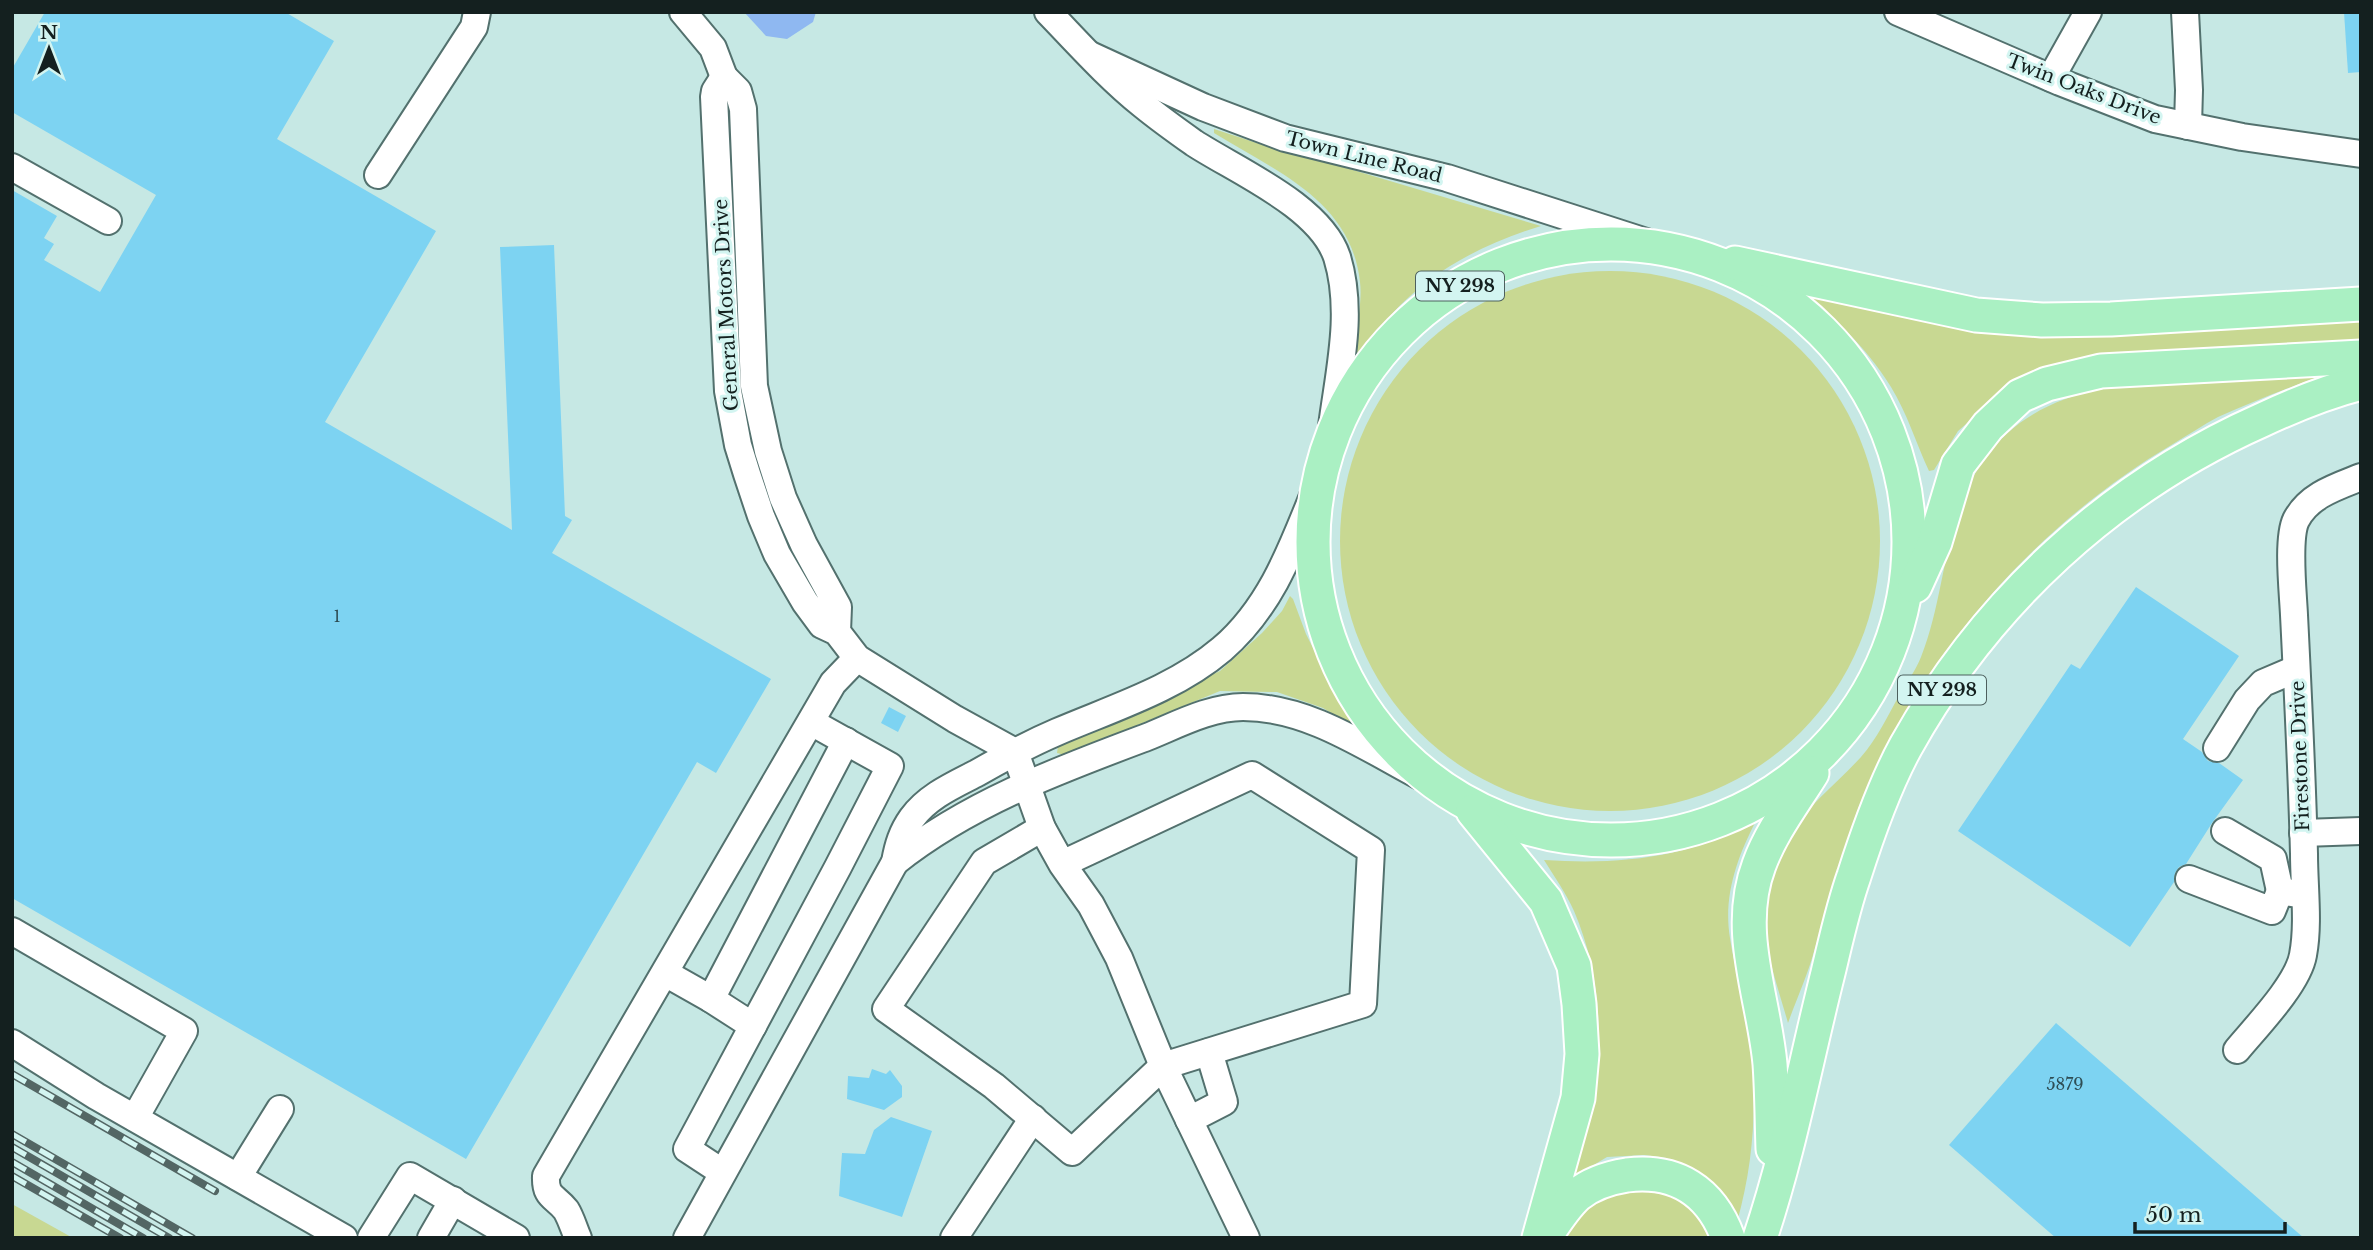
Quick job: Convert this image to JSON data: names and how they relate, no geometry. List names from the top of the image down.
{
  "streets": {
    "main road": ["NY 298"],
    "street": [
      "Twin Oaks Drive",
      "Town Line Road",
      "General Motors Drive",
      "Firestone Drive"
    ]
  },
  "crossings": [
    ["Town Line Road", "NY 298"]
  ],
  "house_numbers": ["1", "5879"],
  "scale_bar": "50 m",
  "north": "top"
}
